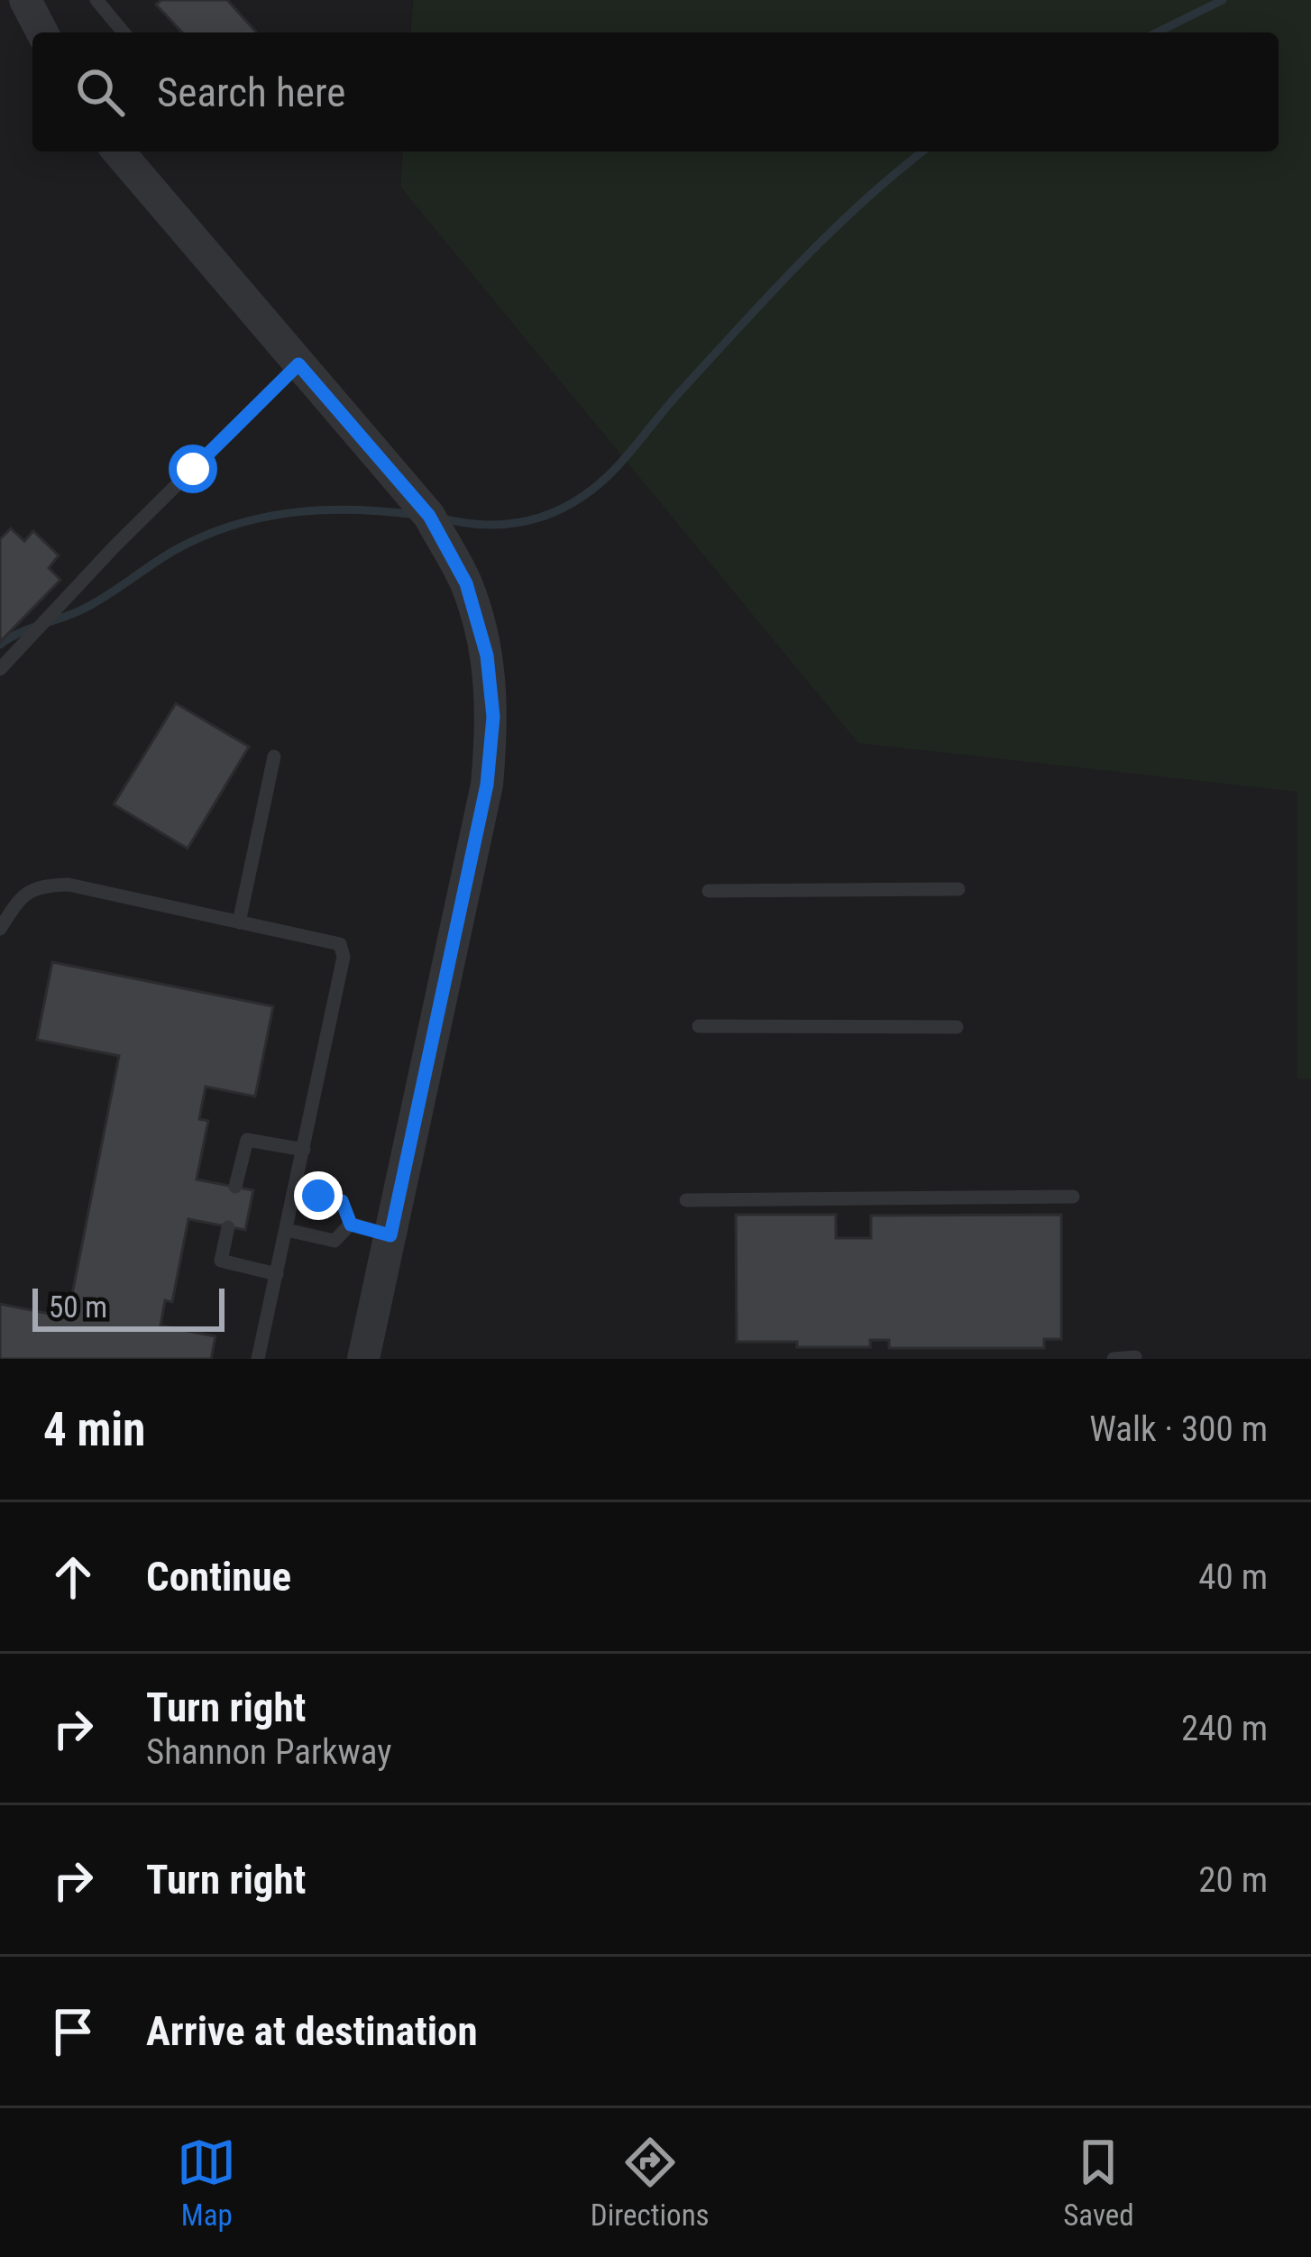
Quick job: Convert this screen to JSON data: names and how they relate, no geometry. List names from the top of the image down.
{
  "scale_bar": "50 m",
  "page": {
    "search": "Search here",
    "scale": "50 m",
    "heading": ["4 min", "Walk · 300 m"],
    "list": [
      ["Continue", "40 m"],
      ["Turn right", "Shannon Parkway", "240 m"],
      ["Turn right", "20 m"],
      "Arrive at destination"
    ],
    "nav": ["Map", "Directions", "Saved"]
  }
}
